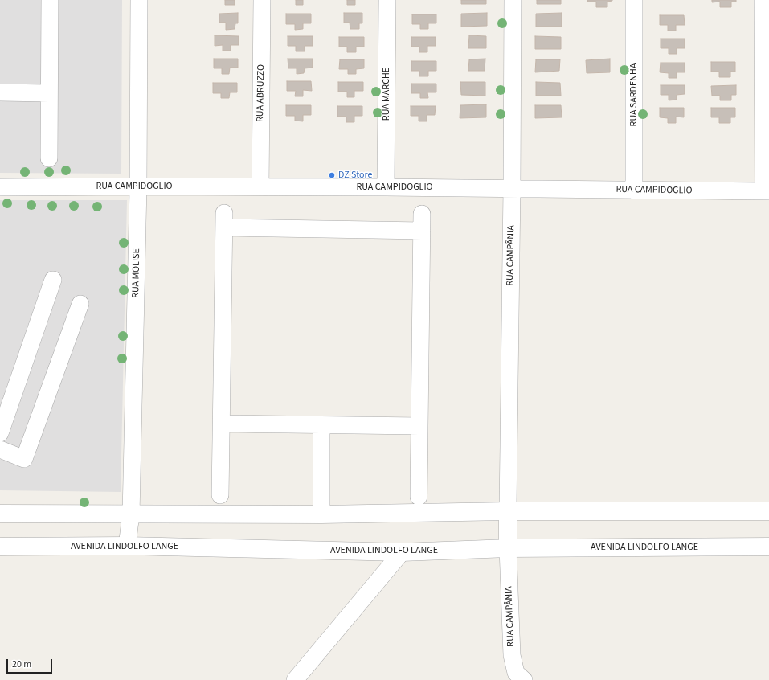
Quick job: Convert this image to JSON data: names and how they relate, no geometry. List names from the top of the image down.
{
  "streets": {
    "street": [
      "RUA ABRUZZO",
      "RUA MARCHE",
      "RUA SARDENHA",
      "RUA CAMPIDOGLIO",
      "RUA CAMPÂNIA",
      "RUA MOLISE",
      "AVENIDA LINDOLFO LANGE"
    ]
  },
  "crossings": [
    ["RUA ABRUZZO", "RUA CAMPIDOGLIO"],
    ["RUA MARCHE", "RUA CAMPIDOGLIO"],
    ["RUA SARDENHA", "RUA CAMPIDOGLIO"],
    ["RUA CAMPIDOGLIO", "RUA CAMPÂNIA"],
    ["RUA CAMPIDOGLIO", "RUA MOLISE"],
    ["RUA CAMPÂNIA", "AVENIDA LINDOLFO LANGE"],
    ["RUA MOLISE", "AVENIDA LINDOLFO LANGE"]
  ],
  "places": ["DZ Store"],
  "scale_bar": "20 m"
}
